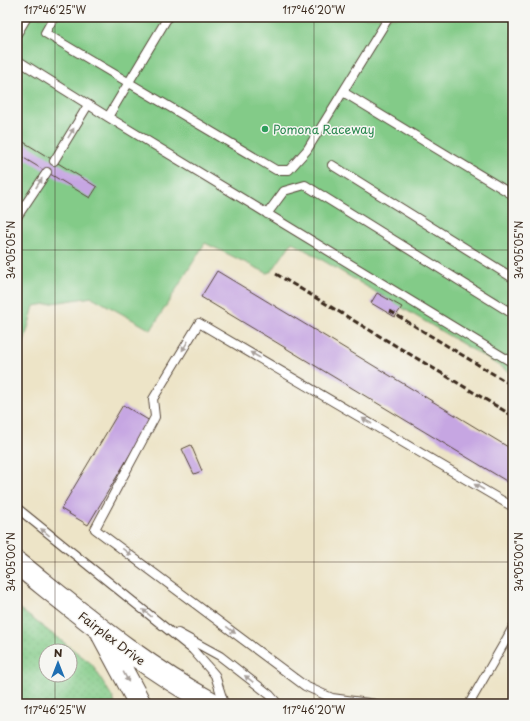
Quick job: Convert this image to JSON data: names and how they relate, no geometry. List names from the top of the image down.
{
  "streets": {
    "street": ["Fairplex Drive"]
  },
  "places": ["Pomona Raceway"],
  "north": "top",
  "coordinates": [
    "117°46'25\"W",
    "117°46'20\"W",
    "34°05'05\"N",
    "34°05'00\"N"
  ]
}
